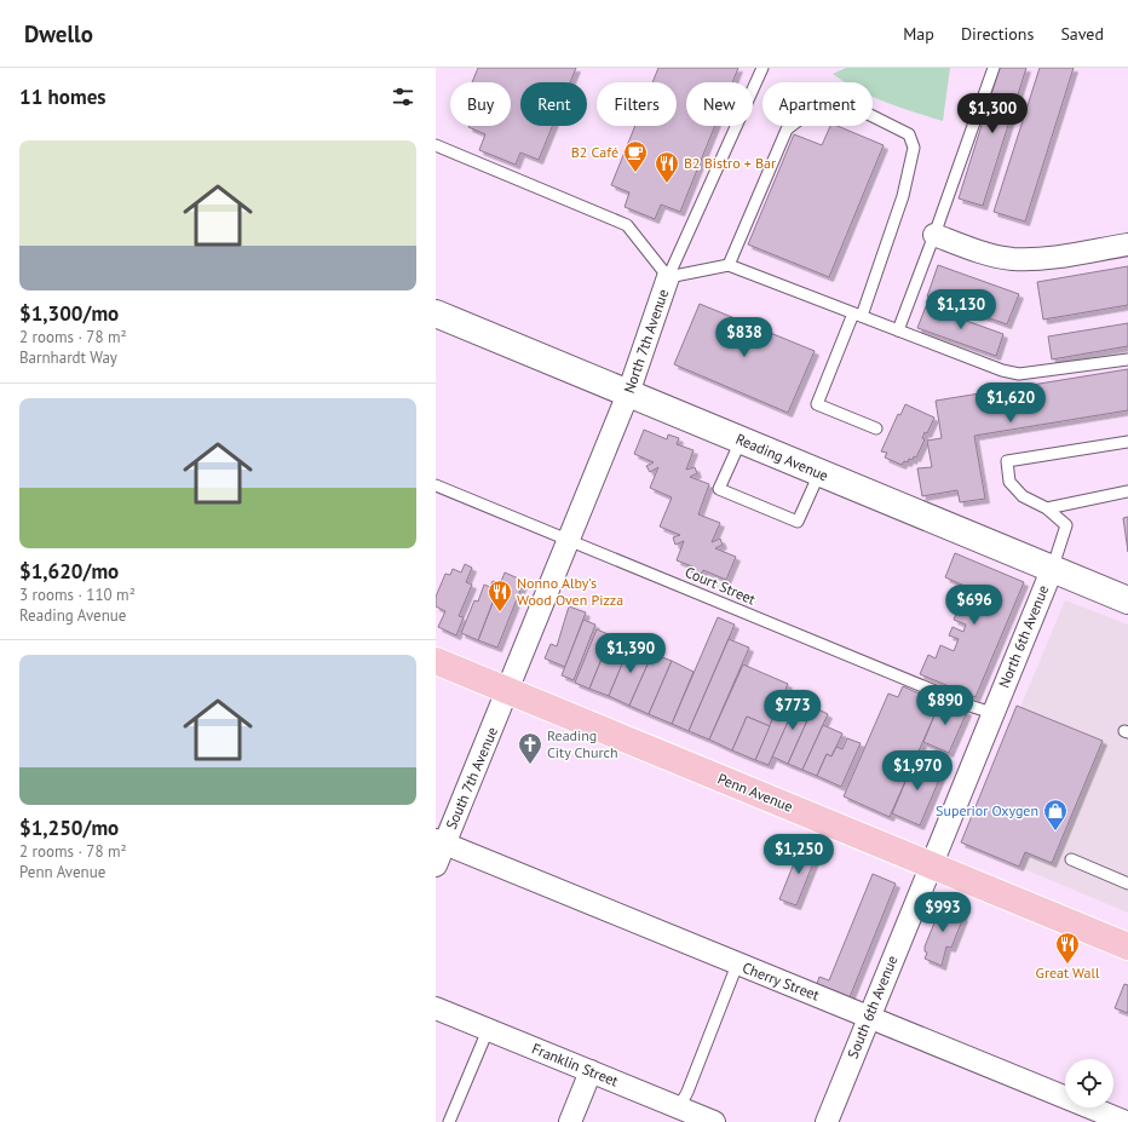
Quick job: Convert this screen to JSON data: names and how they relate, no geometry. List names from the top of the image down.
{
  "streets": {
    "main road": ["Penn Avenue"],
    "street": [
      "North 7th Avenue",
      "Reading Avenue",
      "North 6th Avenue",
      "South 7th Avenue",
      "Cherry Street",
      "South 6th Avenue",
      "Franklin Street"
    ],
    "lane": ["Court Street"]
  },
  "crossings": [
    ["North 7th Avenue", "Reading Avenue"],
    ["North 7th Avenue", "Court Street"],
    ["North 7th Avenue", "South 7th Avenue"],
    ["North 7th Avenue", "Penn Avenue"],
    ["Reading Avenue", "North 6th Avenue"],
    ["Court Street", "North 6th Avenue"],
    ["North 6th Avenue", "Penn Avenue"],
    ["North 6th Avenue", "South 6th Avenue"],
    ["South 7th Avenue", "Penn Avenue"],
    ["South 7th Avenue", "Cherry Street"],
    ["Penn Avenue", "South 6th Avenue"],
    ["Cherry Street", "South 6th Avenue"]
  ],
  "places": {
    "cafe": ["B2 Café"],
    "restaurant": ["B2 Bistro + Bar", "Nonno Alby’s Wood Oven Pizza", "Great Wall"],
    "church": ["Reading City Church"],
    "shop": ["Superior Oxygen"]
  },
  "page": {
    "header": "Dwello",
    "nav": ["Map", "Directions", "Saved"],
    "heading": "11 homes",
    "chip": [
      "Buy",
      "Rent",
      "Filters",
      "New",
      "Apartment"
    ],
    "price": [
      "$1,300",
      "$1,130",
      "$838",
      "$1,620",
      "$696",
      "$1,390",
      "$890",
      "$773",
      "$1,970",
      "$1,250",
      "$993"
    ],
    "list": [
      {
        "name": "$1,300/mo",
        "note": "2 rooms · 78 m² · Barnhardt Way"
      },
      {
        "name": "$1,620/mo",
        "note": "3 rooms · 110 m² · Reading Avenue"
      },
      {
        "name": "$1,250/mo",
        "note": "2 rooms · 78 m² · Penn Avenue"
      }
    ]
  }
}
